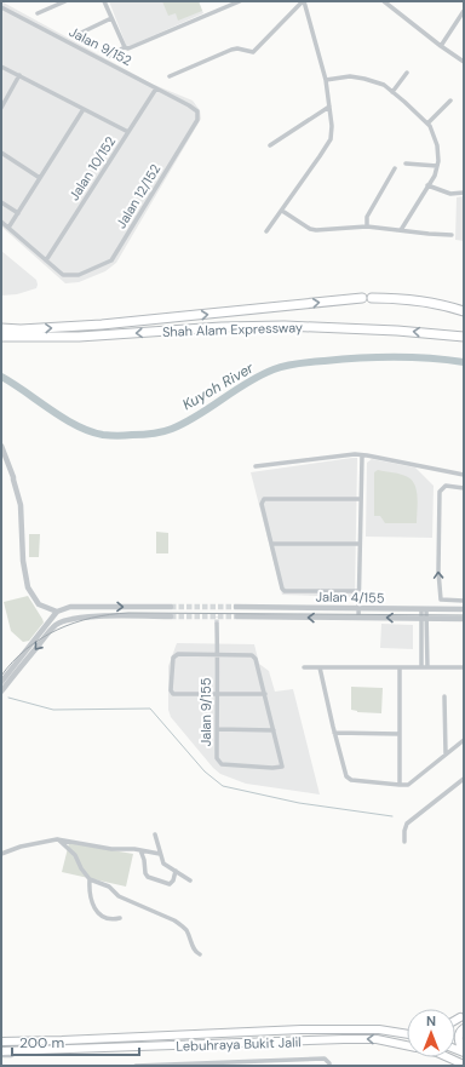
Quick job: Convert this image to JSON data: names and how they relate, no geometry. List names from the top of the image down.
{
  "streets": {
    "highway": ["Shah Alam Expressway", "Lebuhraya Bukit Jalil"],
    "street": [
      "Jalan 9/152",
      "Jalan 10/152",
      "Jalan 12/152",
      "Jalan 4/155",
      "Jalan 9/155"
    ]
  },
  "crossings": [
    ["Jalan 9/152", "Jalan 10/152"],
    ["Jalan 9/152", "Jalan 12/152"],
    ["Jalan 10/152", "Jalan 12/152"]
  ],
  "water": ["Kuyoh River"],
  "scale_bar": "200 m",
  "north": "top"
}
